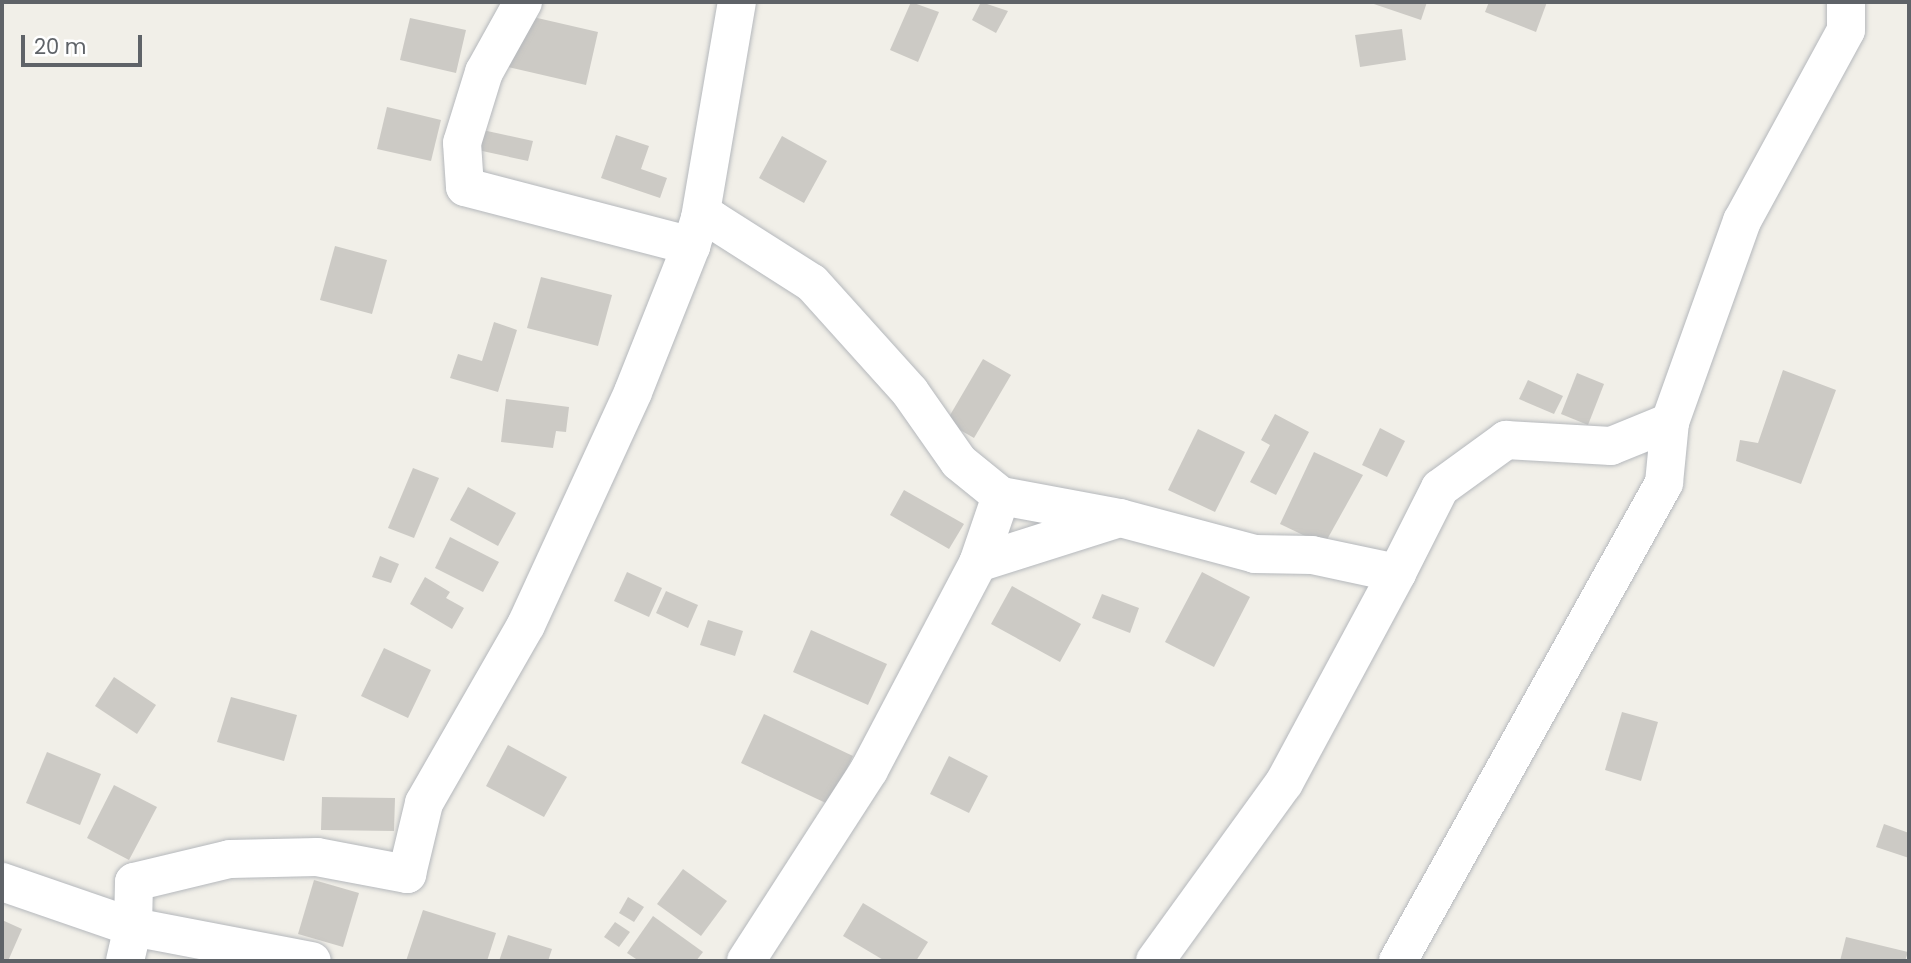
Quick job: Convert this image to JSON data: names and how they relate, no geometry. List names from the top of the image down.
{
  "scale_bar": "20 m"
}
